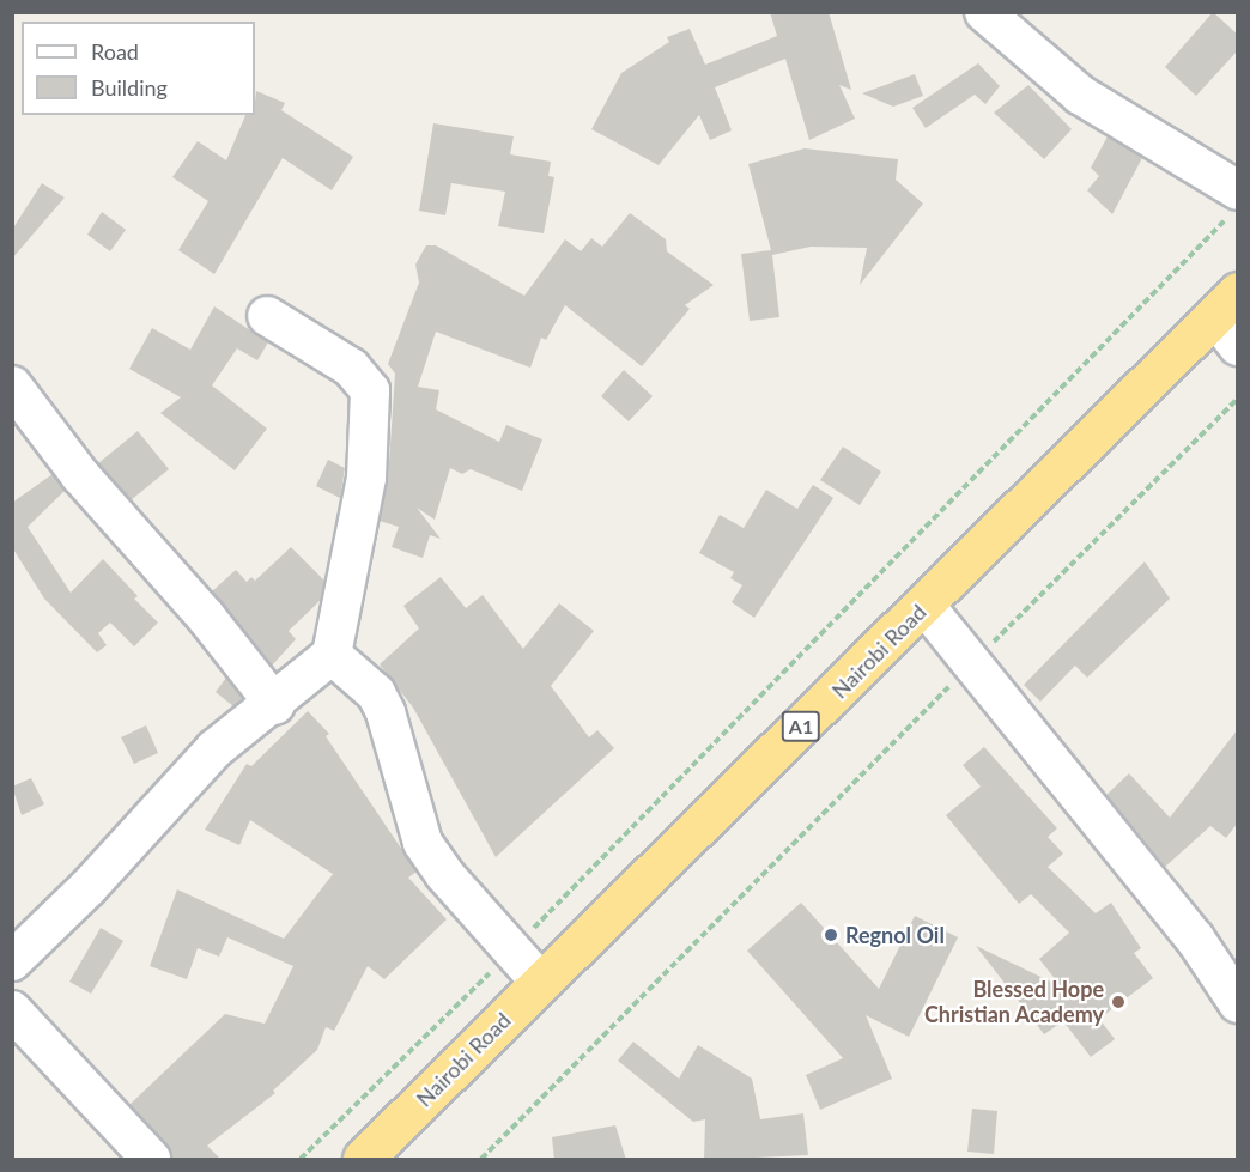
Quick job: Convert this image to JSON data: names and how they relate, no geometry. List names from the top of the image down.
{
  "streets": {
    "highway": ["Nairobi Road", "A1"]
  },
  "places": ["Regnol Oil", "Blessed Hope Christian Academy"],
  "legend": ["Road", "Building"]
}
